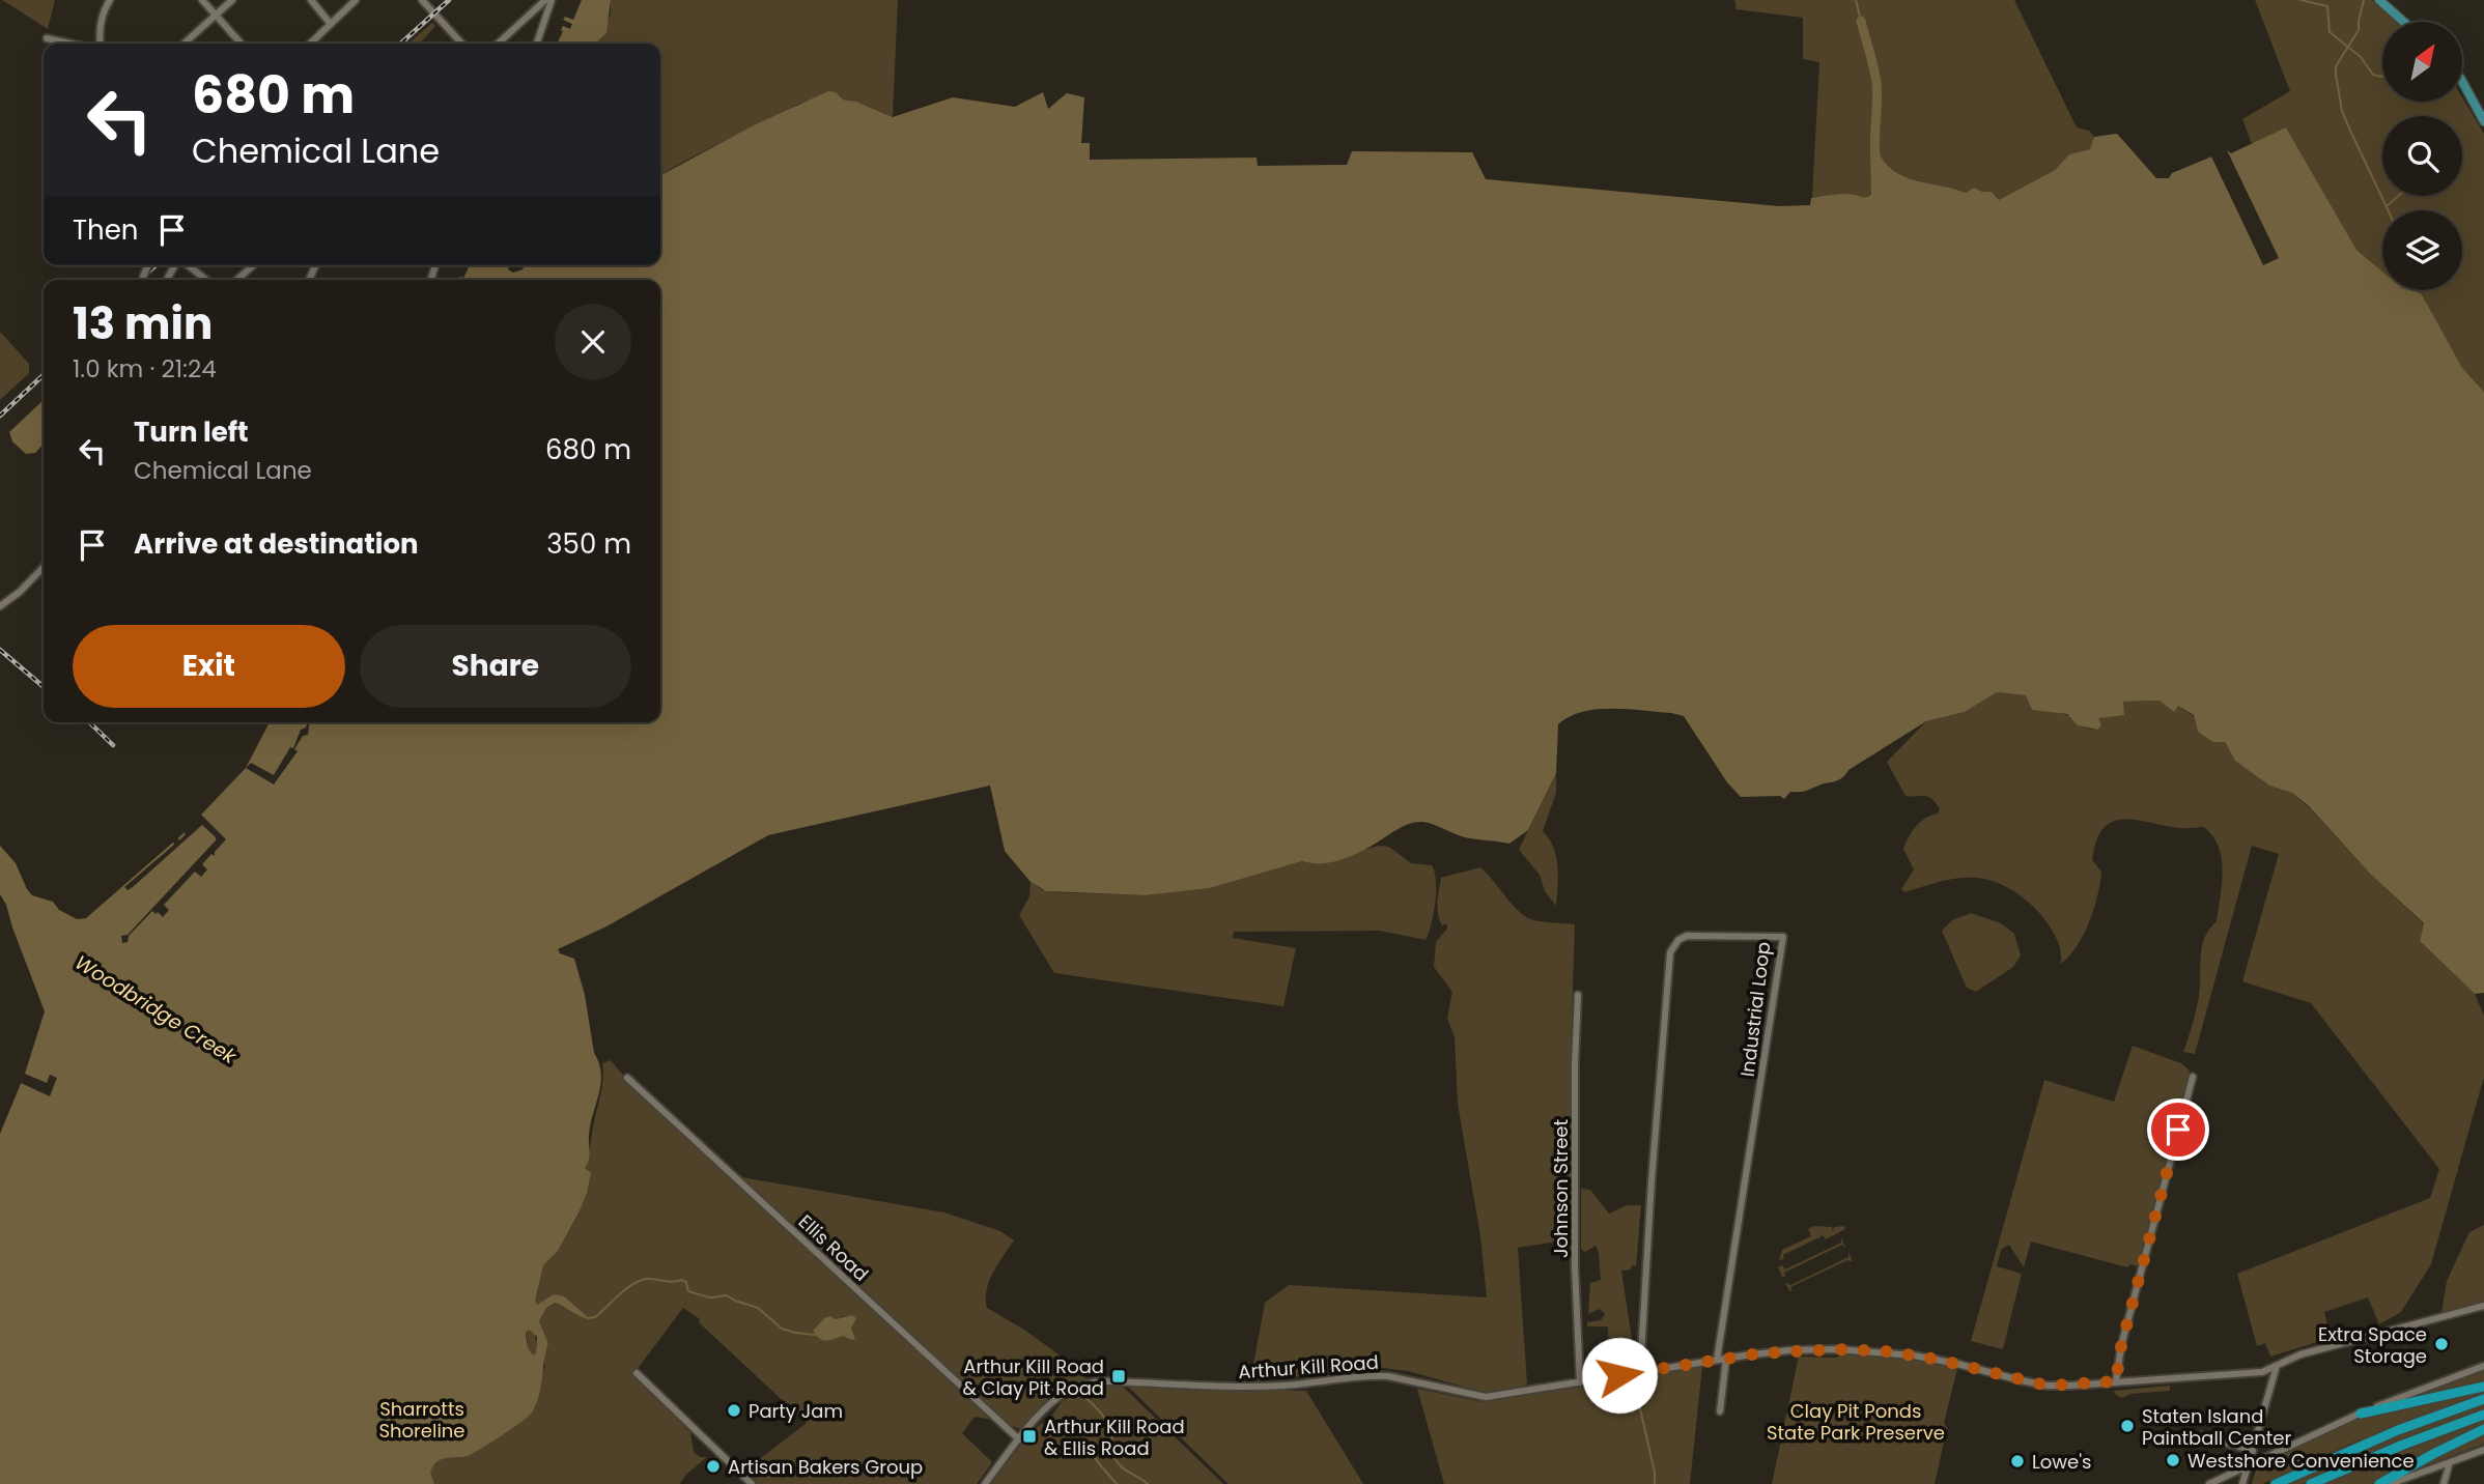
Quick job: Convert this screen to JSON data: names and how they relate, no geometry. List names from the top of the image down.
{
  "streets": {
    "street": [
      "Industrial Loop",
      "Johnson Street",
      "Ellis Road",
      "Arthur Kill Road"
    ]
  },
  "crossings": [
    ["Industrial Loop", "Arthur Kill Road"],
    ["Johnson Street", "Arthur Kill Road"],
    ["Ellis Road", "Arthur Kill Road"]
  ],
  "water": ["Woodbridge Creek"],
  "parks": ["Sharrotts Shoreline", "Clay Pit Ponds State Park Preserve"],
  "places": {
    "other": [
      "Extra Space Storage",
      "Party Jam",
      "Staten Island Paintball Center",
      "Westshore Convenience",
      "Lowe's",
      "Artisan Bakers Group"
    ],
    "transit": ["Arthur Kill Road & Clay Pit Road", "Arthur Kill Road & Ellis Road"]
  },
  "north": "top right",
  "page": {
    "turn": ["680 m", "Chemical Lane"],
    "then": "Then",
    "heading": ["13 min", "1.0 km · 21:24"],
    "list": [
      {
        "name": "Turn left",
        "note": "Chemical Lane",
        "value": "680 m"
      },
      {
        "name": "Arrive at destination",
        "value": "350 m"
      }
    ],
    "buttons": ["Exit", "Share"]
  }
}
